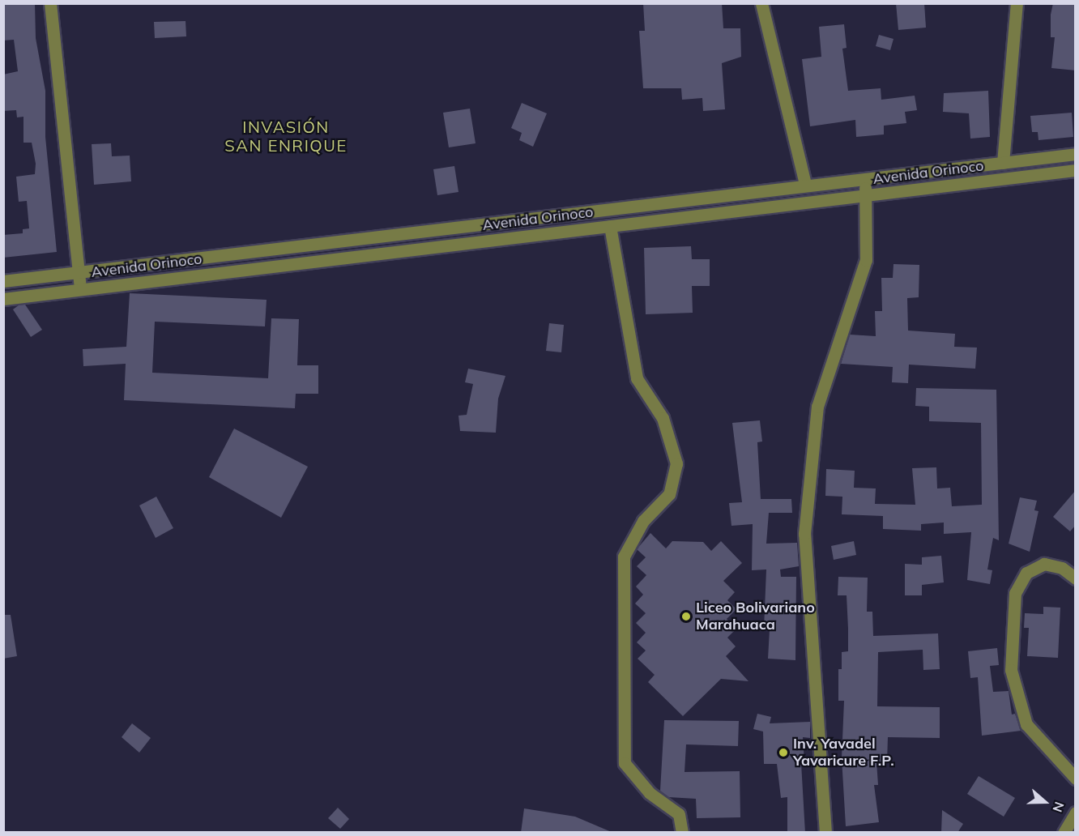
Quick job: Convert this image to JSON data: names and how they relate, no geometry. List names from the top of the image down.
{
  "streets": {
    "street": ["Avenida Orinoco"]
  },
  "districts": ["INVASIÓN SAN ENRIQUE"],
  "places": ["Liceo Bolivariano Marahuaca", "Inv. Yavadel Yavaricure F.P."],
  "north": "right"
}
